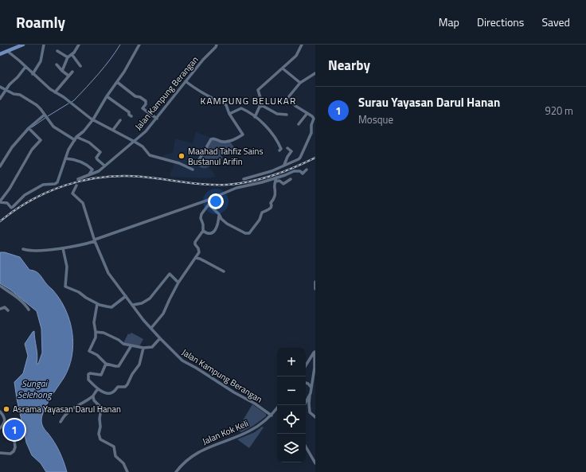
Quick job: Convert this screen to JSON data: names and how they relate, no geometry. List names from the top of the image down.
{
  "streets": {
    "street": ["Jalan Kampung Berangan", "Jalan Kok Keli"]
  },
  "crossings": [
    ["Jalan Kampung Berangan", "Jalan Kok Keli"]
  ],
  "districts": ["KAMPUNG BELUKAR"],
  "water": ["Sungai Selehong"],
  "places": ["Maahad Tahfiz Sains Bustanul Arifin", "Asrama Yayasan Darul Hanan"],
  "page": {
    "header": "Roamly",
    "nav": ["Map", "Directions", "Saved"],
    "heading": "Nearby",
    "list": [
      {
        "mark": "1",
        "name": "Surau Yayasan Darul Hanan",
        "note": "Mosque",
        "value": "920 m"
      }
    ],
    "map_buttons": ["+", "−"],
    "pins": "1"
  }
}
